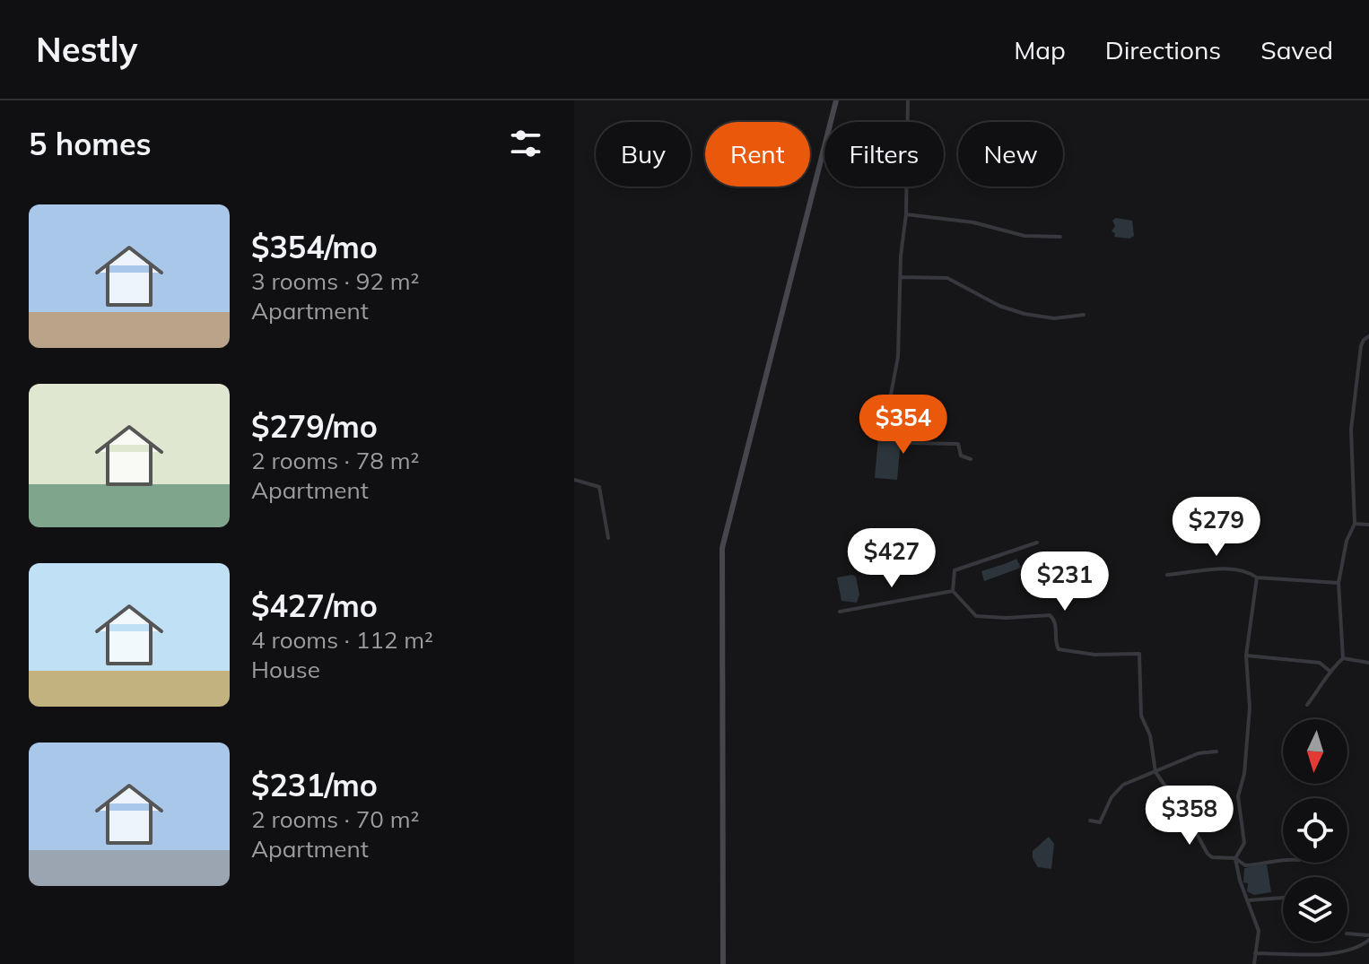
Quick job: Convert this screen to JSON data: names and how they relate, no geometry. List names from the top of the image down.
{
  "north": "bottom",
  "page": {
    "header": "Nestly",
    "nav": ["Map", "Directions", "Saved"],
    "heading": "5 homes",
    "chip": [
      "Buy",
      "Rent",
      "Filters",
      "New"
    ],
    "list": [
      {
        "name": "$354/mo",
        "note": "3 rooms · 92 m² · Apartment"
      },
      {
        "name": "$279/mo",
        "note": "2 rooms · 78 m² · Apartment"
      },
      {
        "name": "$427/mo",
        "note": "4 rooms · 112 m² · House"
      },
      {
        "name": "$231/mo",
        "note": "2 rooms · 70 m² · Apartment"
      }
    ],
    "price": [
      "$354",
      "$279",
      "$427",
      "$231",
      "$358"
    ]
  }
}
